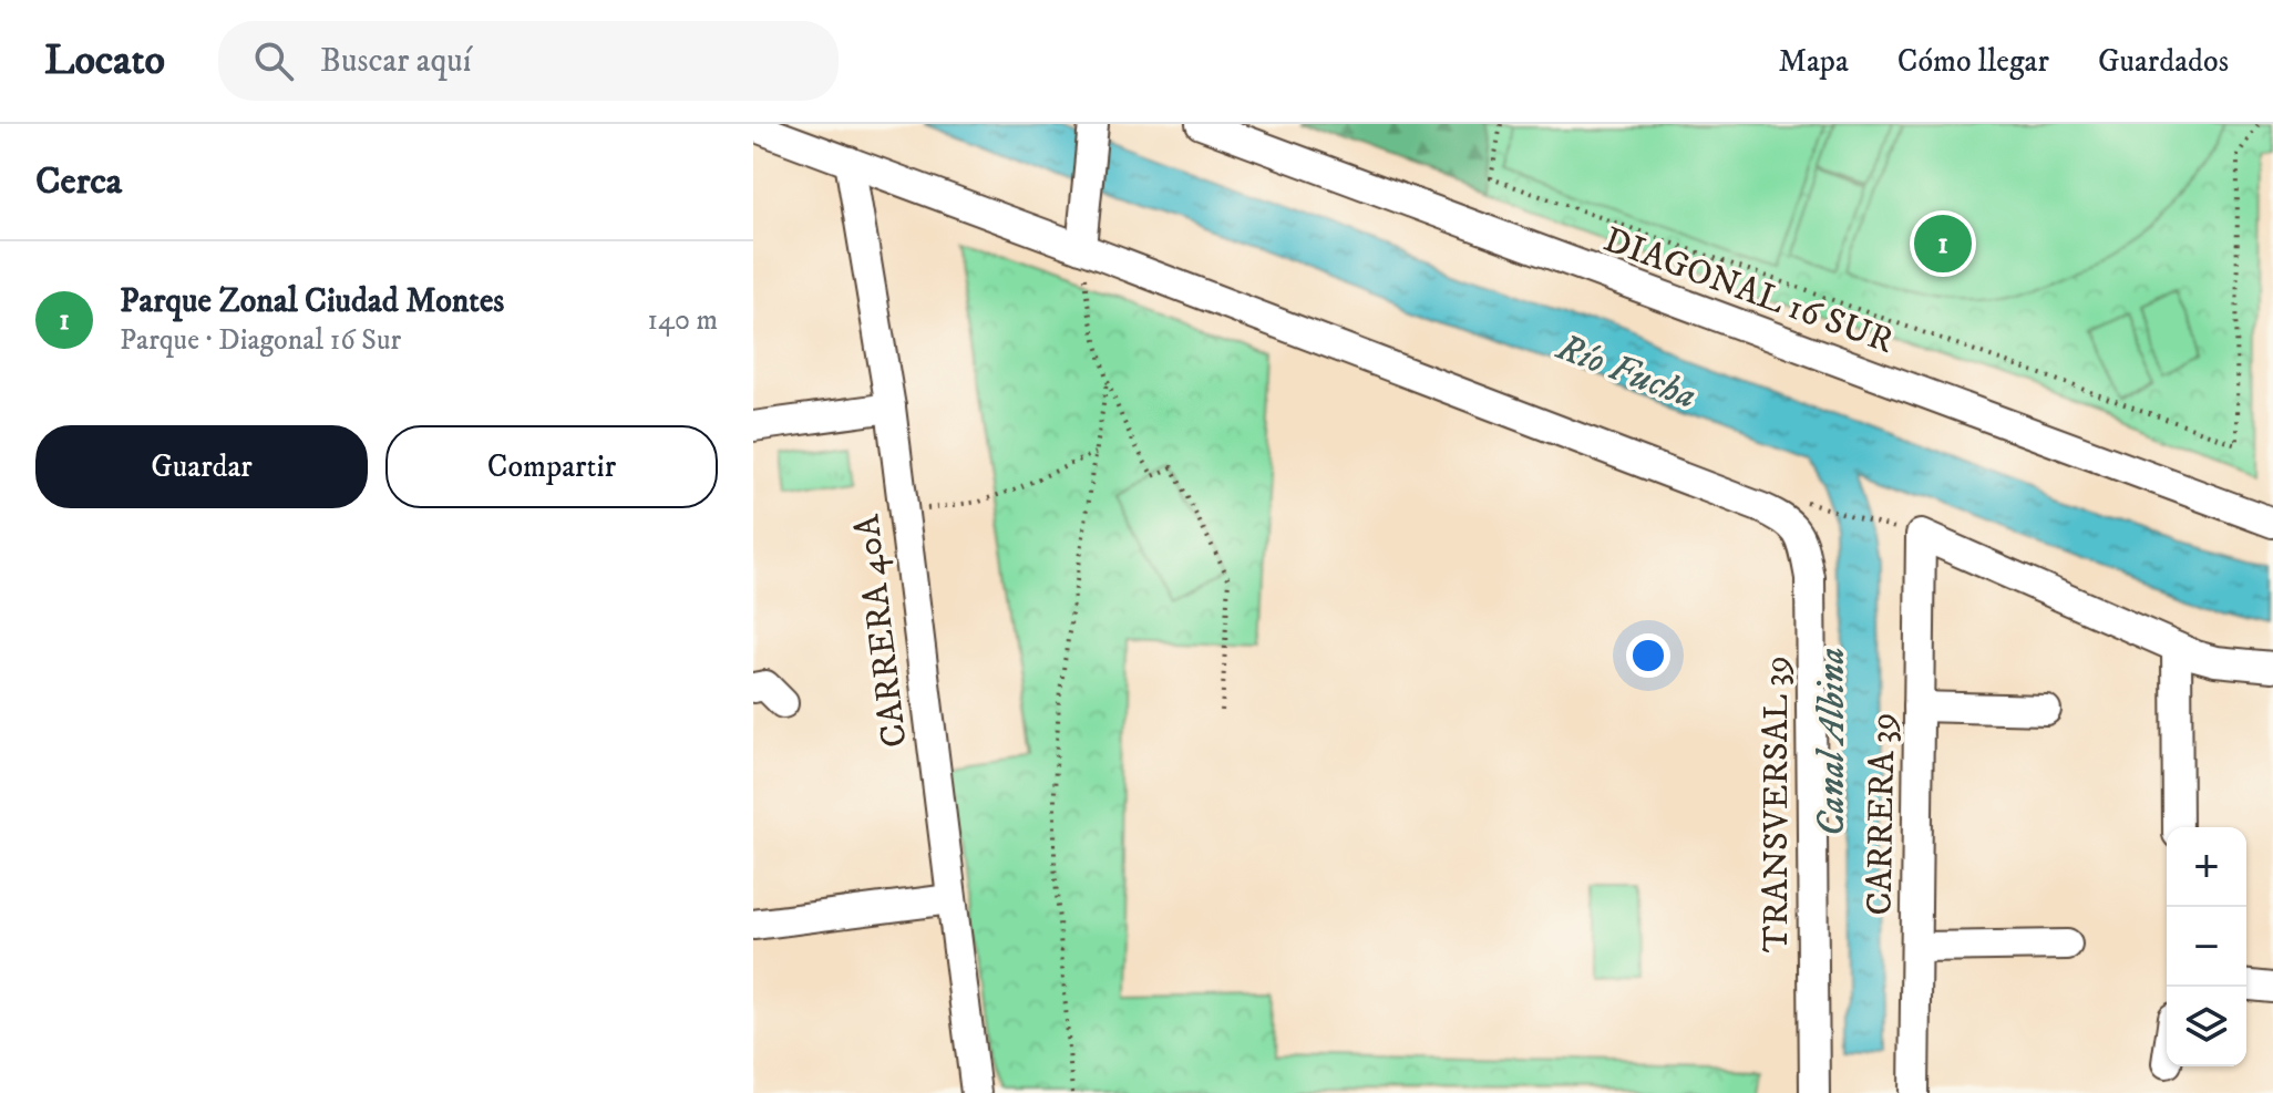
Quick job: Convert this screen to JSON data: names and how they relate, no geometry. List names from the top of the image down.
{
  "streets": {
    "street": [
      "DIAGONAL 16 SUR",
      "CARRERA 40A",
      "TRANSVERSAL 39",
      "CARRERA 39"
    ]
  },
  "water": ["Río Fucha", "Canal Albina"],
  "page": {
    "header": "Locato",
    "search": "Buscar aquí",
    "nav": ["Mapa", "Cómo llegar", "Guardados"],
    "heading": "Cerca",
    "pins": "1",
    "list": [
      {
        "mark": "1",
        "name": "Parque Zonal Ciudad Montes",
        "note": "Parque · Diagonal 16 Sur",
        "value": "140 m"
      }
    ],
    "buttons": ["Guardar", "Compartir"],
    "map_buttons": ["+", "−"]
  }
}
